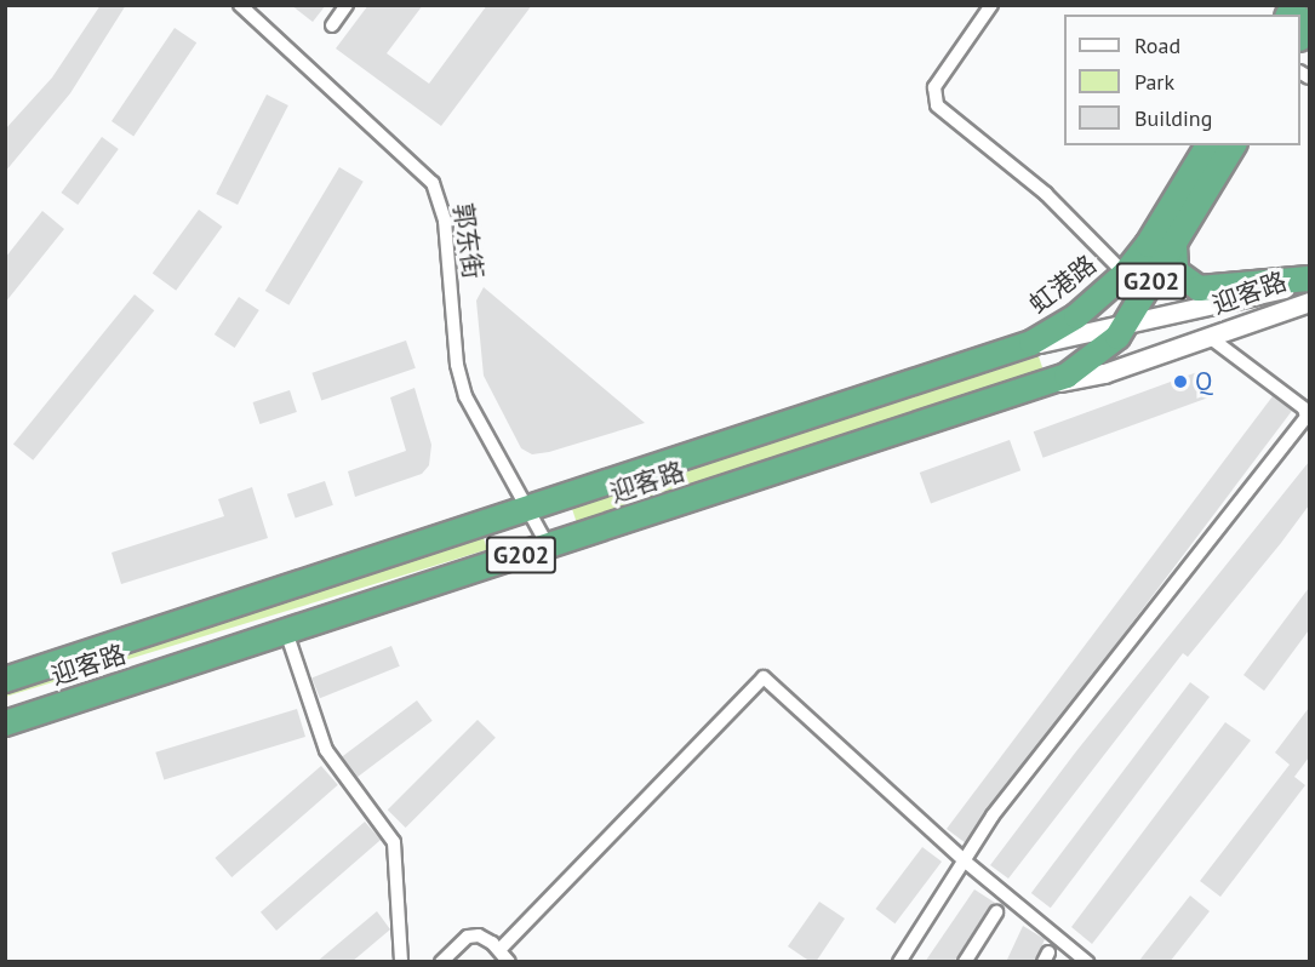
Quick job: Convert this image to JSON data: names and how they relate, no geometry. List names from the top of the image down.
{
  "streets": {
    "highway": ["G202", "虹港路", "迎客路"],
    "street": ["郭东街"]
  },
  "crossings": [
    ["郭东街", "迎客路"],
    ["G202", "迎客路"],
    ["虹港路", "迎客路"]
  ],
  "places": ["Q"],
  "legend": ["Road", "Park", "Building"]
}
